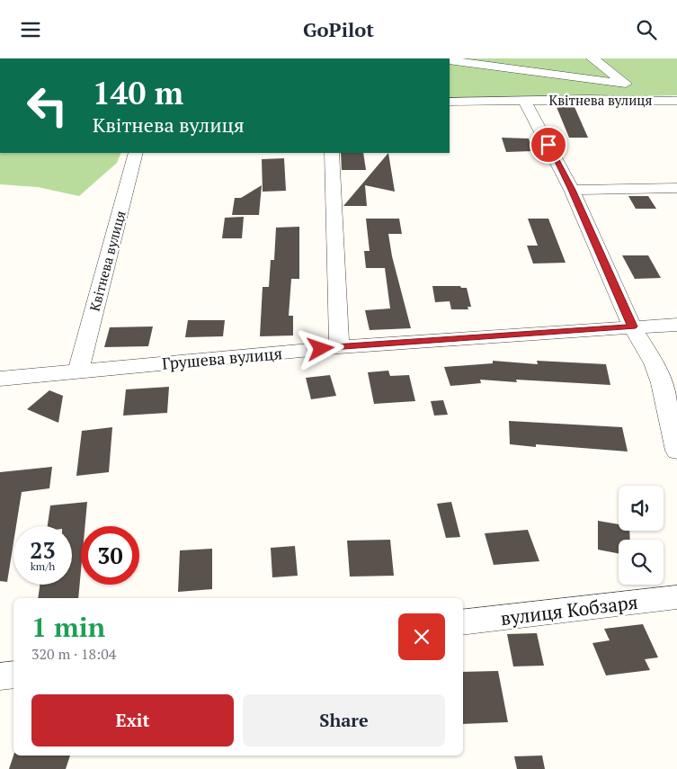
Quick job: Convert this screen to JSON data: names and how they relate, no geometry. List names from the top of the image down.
{
  "streets": {
    "street": ["Квітнева вулиця", "Грушева вулиця", "вулиця Кобзаря"]
  },
  "crossings": [
    ["Квітнева вулиця", "Грушева вулиця"]
  ],
  "page": {
    "header": "GoPilot",
    "turn": ["140 m", "Квітнева вулиця"],
    "speed": "23 km/h",
    "limit": "30",
    "heading": ["1 min", "320 m · 18:04"],
    "buttons": ["Exit", "Share"]
  }
}
